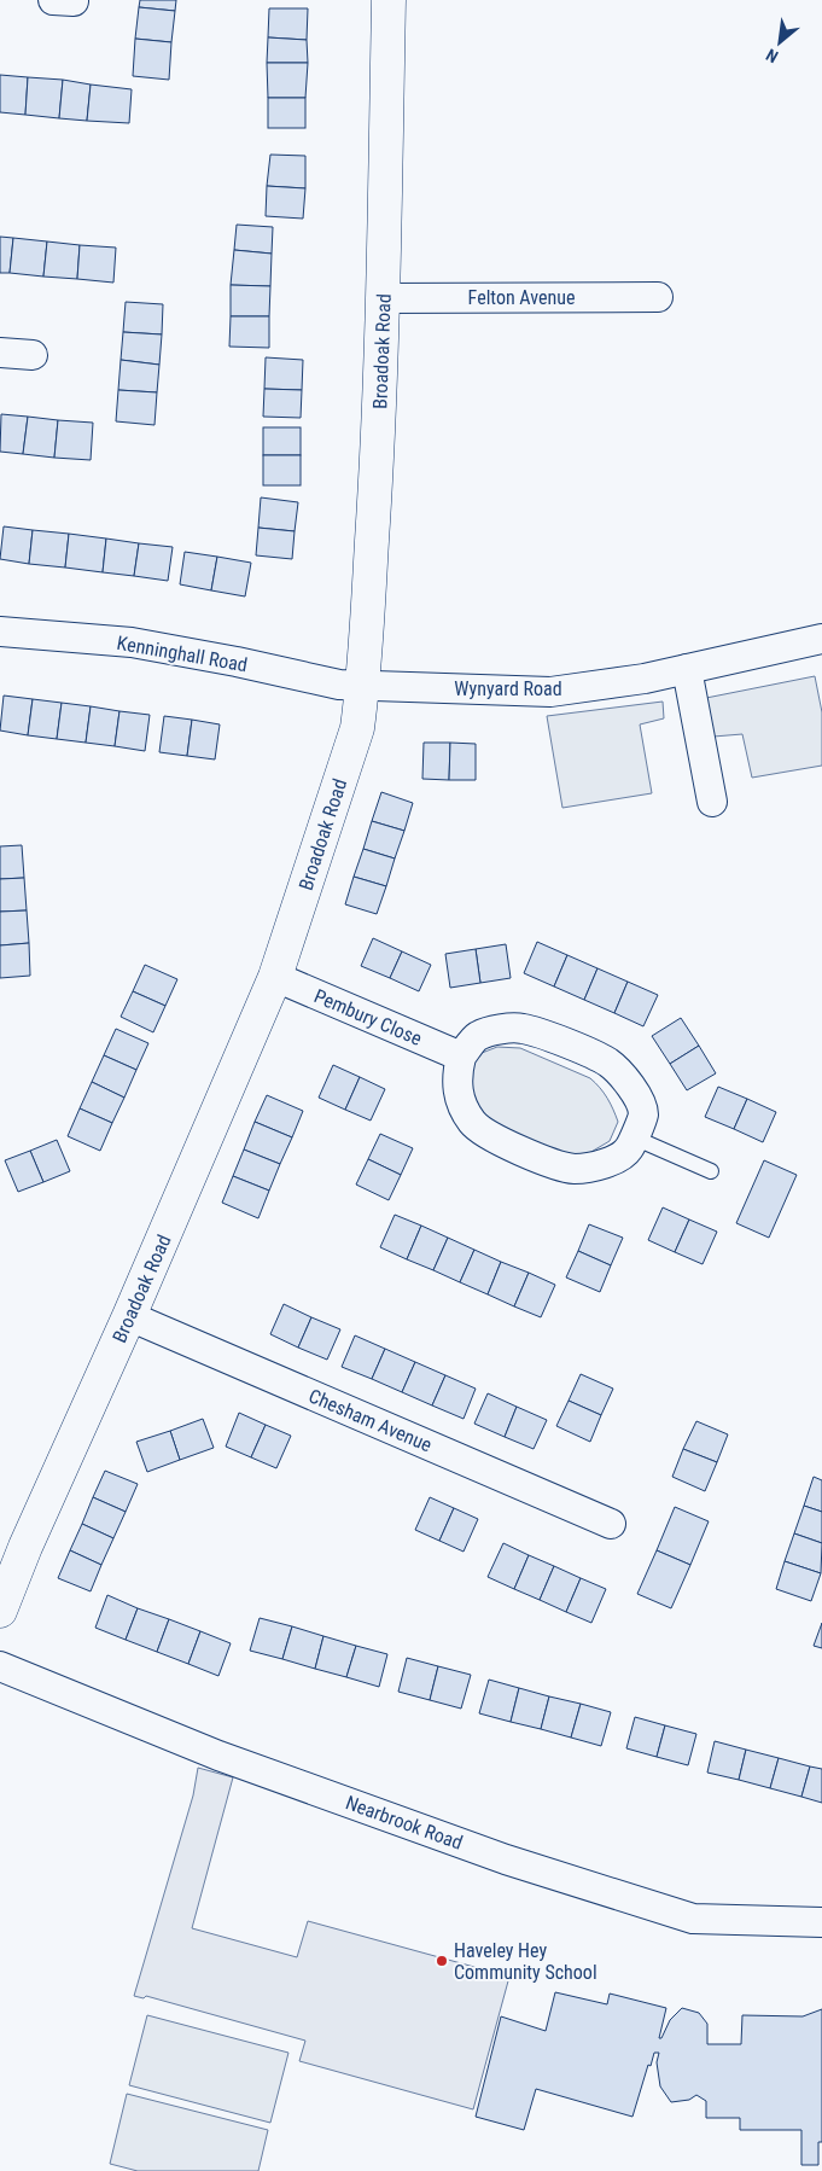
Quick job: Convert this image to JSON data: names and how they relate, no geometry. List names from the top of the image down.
{
  "streets": {
    "street": [
      "Felton Avenue",
      "Broadoak Road",
      "Kenninghall Road",
      "Wynyard Road",
      "Pembury Close",
      "Chesham Avenue",
      "Nearbrook Road"
    ]
  },
  "crossings": [
    ["Felton Avenue", "Broadoak Road"],
    ["Broadoak Road", "Kenninghall Road"],
    ["Broadoak Road", "Wynyard Road"],
    ["Broadoak Road", "Pembury Close"],
    ["Broadoak Road", "Chesham Avenue"],
    ["Kenninghall Road", "Wynyard Road"]
  ],
  "places": ["Haveley Hey Community School"],
  "north": "bottom left"
}
